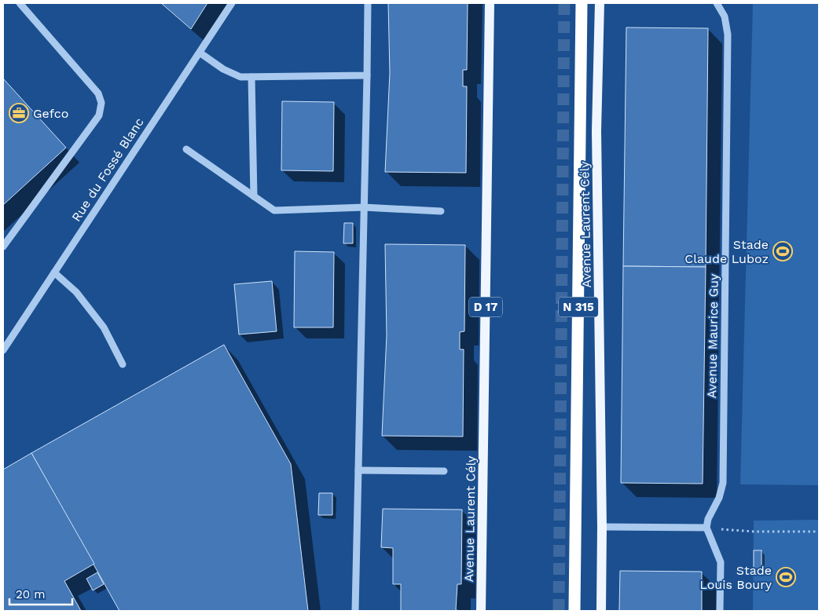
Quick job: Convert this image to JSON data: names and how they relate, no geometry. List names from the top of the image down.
{
  "streets": {
    "highway": ["N 315"],
    "main road": ["Avenue Laurent Cély", "D 17"],
    "street": ["Rue du Fossé Blanc", "Avenue Maurice Guy"]
  },
  "places": {
    "office": ["Gefco"],
    "sports": ["Stade Claude Luboz", "Stade Louis Boury"]
  },
  "scale_bar": "20 m"
}
